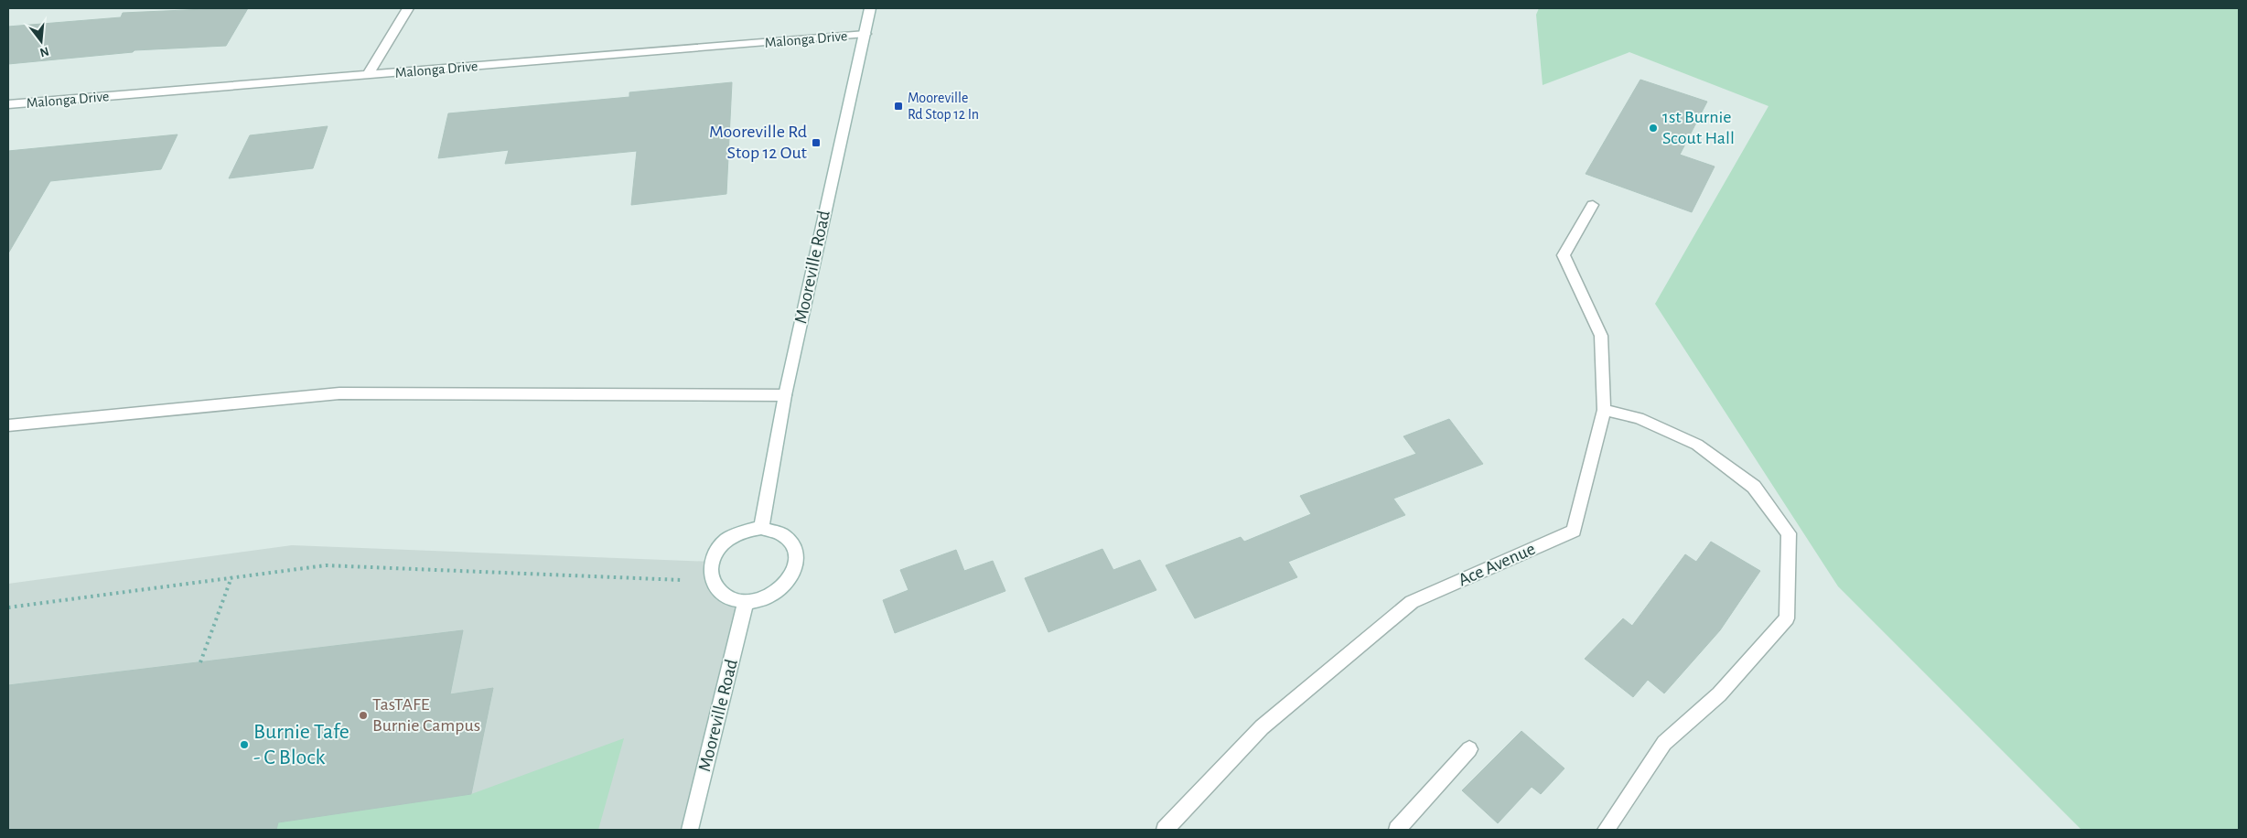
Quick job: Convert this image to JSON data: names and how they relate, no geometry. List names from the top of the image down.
{
  "streets": {
    "main road": ["Malonga Drive", "Mooreville Road", "Ace Avenue"]
  },
  "crossings": [
    ["Malonga Drive", "Mooreville Road"]
  ],
  "places": {
    "transit": ["Mooreville Rd Stop 12 In", "Mooreville Rd Stop 12 Out"],
    "other": ["1st Burnie Scout Hall", "TasTAFE Burnie Campus", "Burnie Tafe - C Block"]
  },
  "north": "bottom"
}
